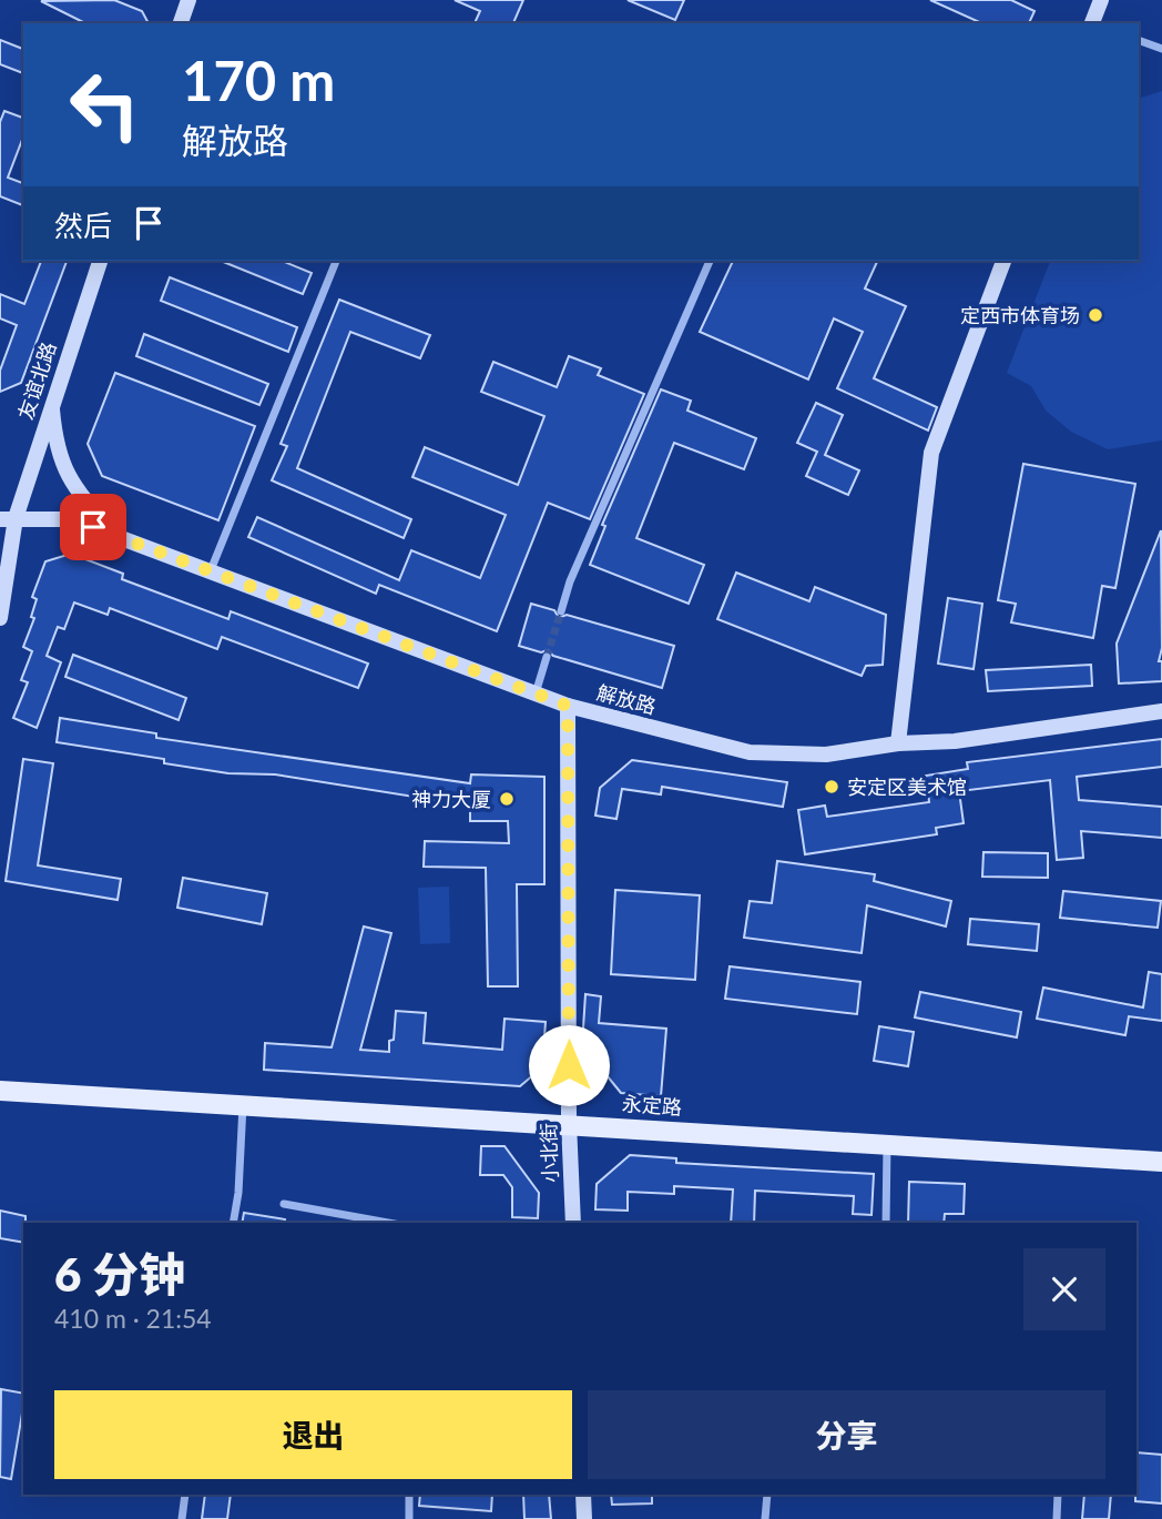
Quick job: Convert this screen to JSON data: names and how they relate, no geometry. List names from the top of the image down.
{
  "streets": {
    "main road": [
      "友谊北路",
      "解放路",
      "永定路",
      "小北街"
    ]
  },
  "crossings": [
    ["友谊北路", "解放路"],
    ["解放路", "小北街"],
    ["永定路", "小北街"]
  ],
  "places": ["定西市体育场", "安定区美术馆", "神力大厦"],
  "page": {
    "turn": ["170 m", "解放路"],
    "then": "然后",
    "heading": ["6 分钟", "410 m · 21:54"],
    "buttons": ["退出", "分享"]
  }
}
